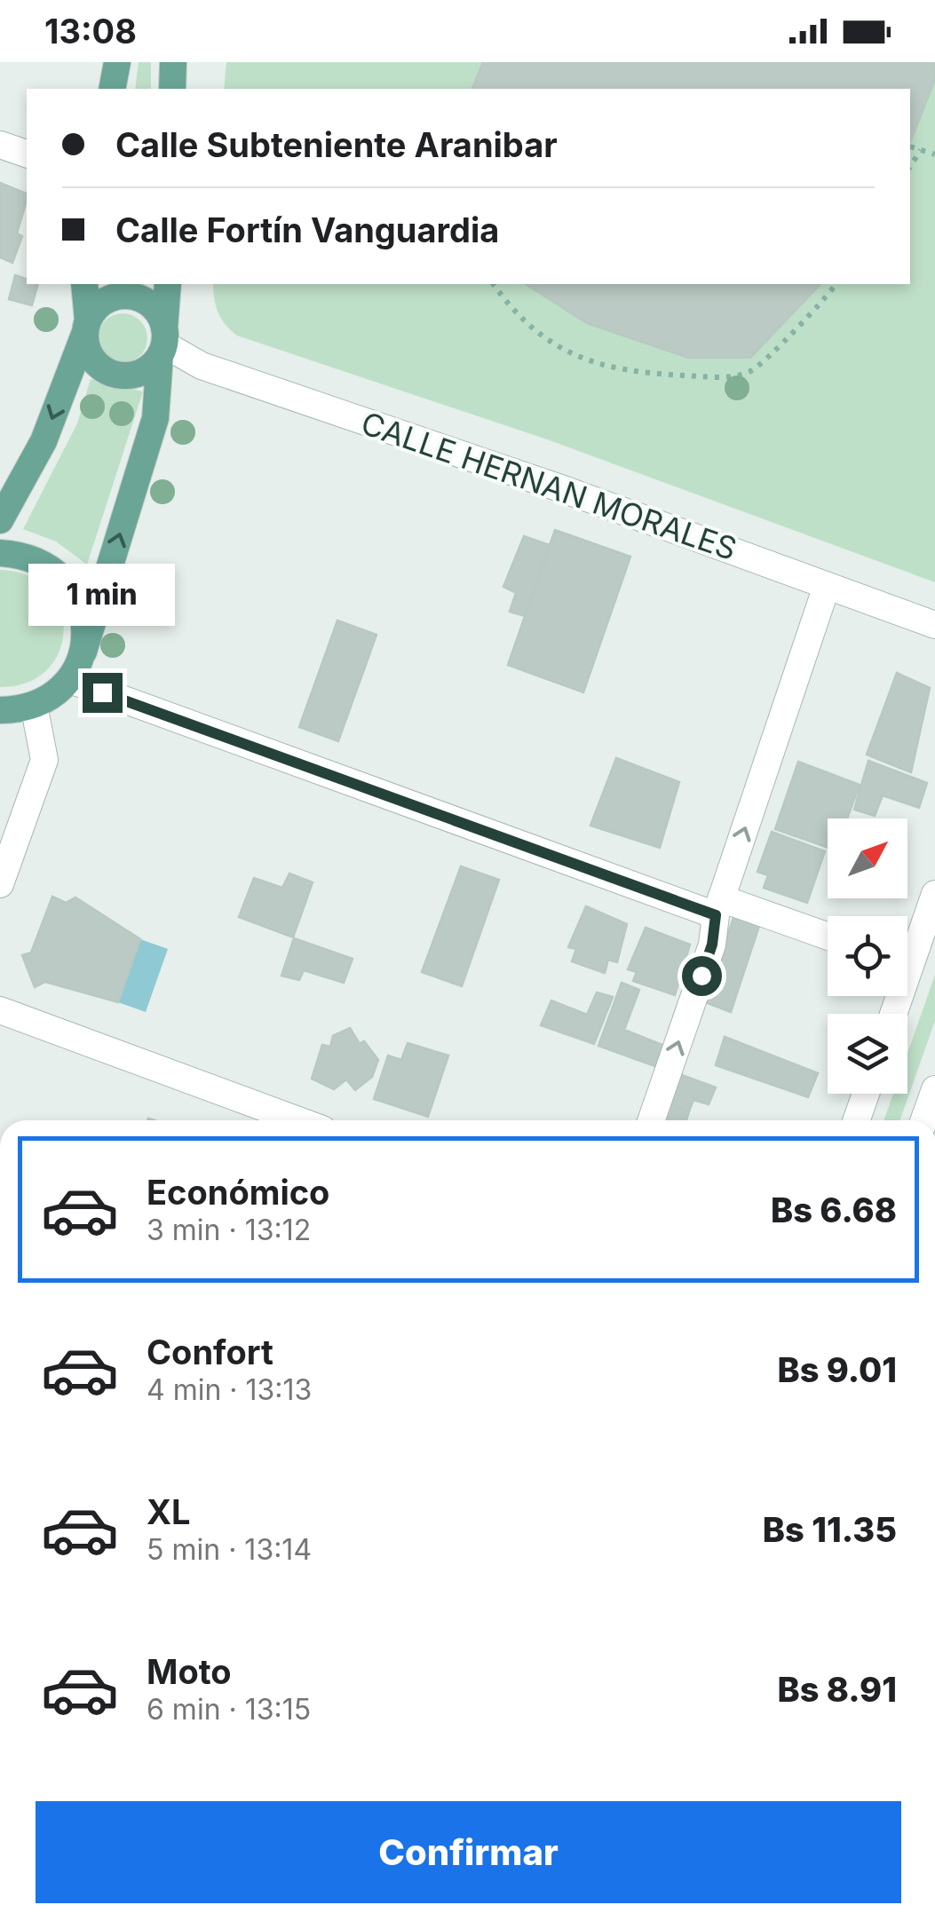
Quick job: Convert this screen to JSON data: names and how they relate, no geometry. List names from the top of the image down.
{
  "streets": {
    "street": ["CALLE HERNAN MORALES"]
  },
  "north": "top right",
  "page": {
    "status": "13:08",
    "banner": ["Calle Subteniente Aranibar", "Calle Fortín Vanguardia"],
    "bubble": "1 min",
    "list": [
      {
        "name": "Económico",
        "note": "3 min · 13:12",
        "value": "Bs 6.68"
      },
      {
        "name": "Confort",
        "note": "4 min · 13:13",
        "value": "Bs 9.01"
      },
      {
        "name": "XL",
        "note": "5 min · 13:14",
        "value": "Bs 11.35"
      },
      {
        "name": "Moto",
        "note": "6 min · 13:15",
        "value": "Bs 8.91"
      }
    ],
    "buttons": "Confirmar"
  }
}
